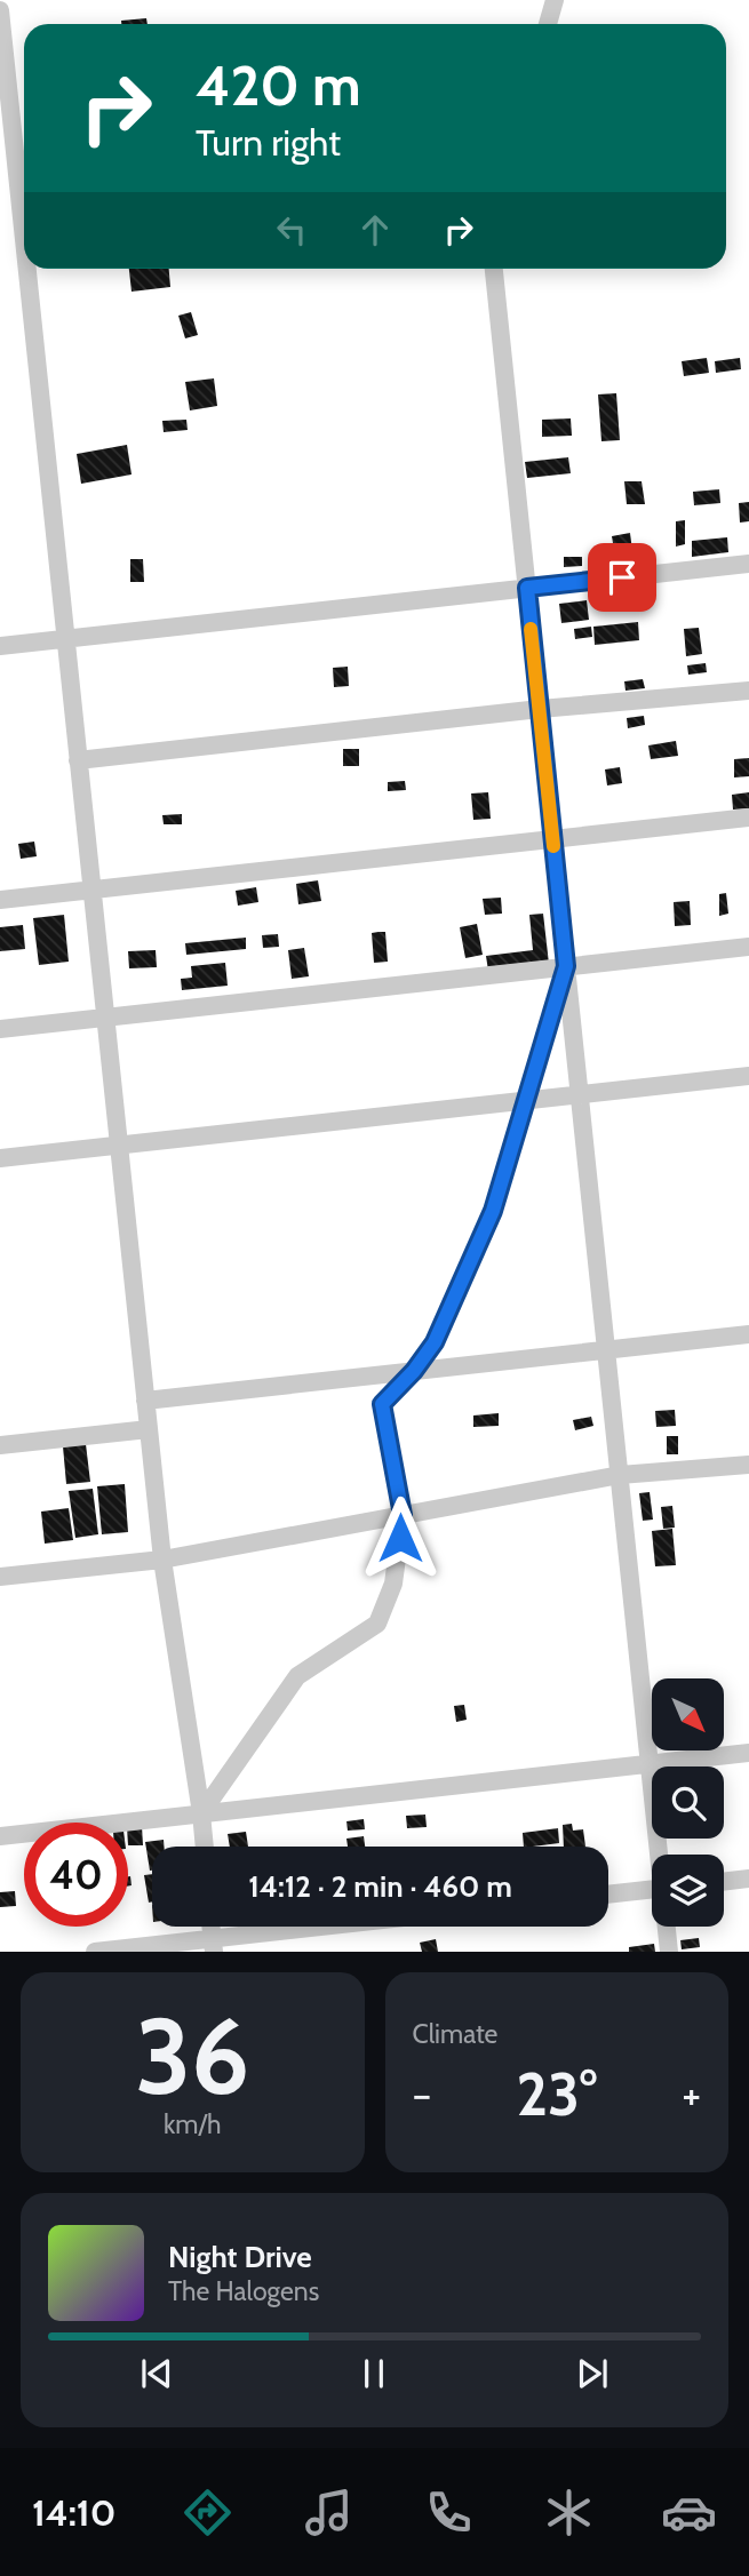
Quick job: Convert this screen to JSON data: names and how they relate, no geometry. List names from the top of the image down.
{
  "north": "bottom right",
  "page": {
    "turn": ["420 m", "Turn right"],
    "limit": "40",
    "trip": "14:12 · 2 min · 460 m",
    "tile": [
      ["36", "km/h"],
      "Climate"
    ],
    "heat": ["−", "23°", "+"],
    "song": ["Night Drive", "The Halogens"],
    "tabs": "14:10"
  }
}
